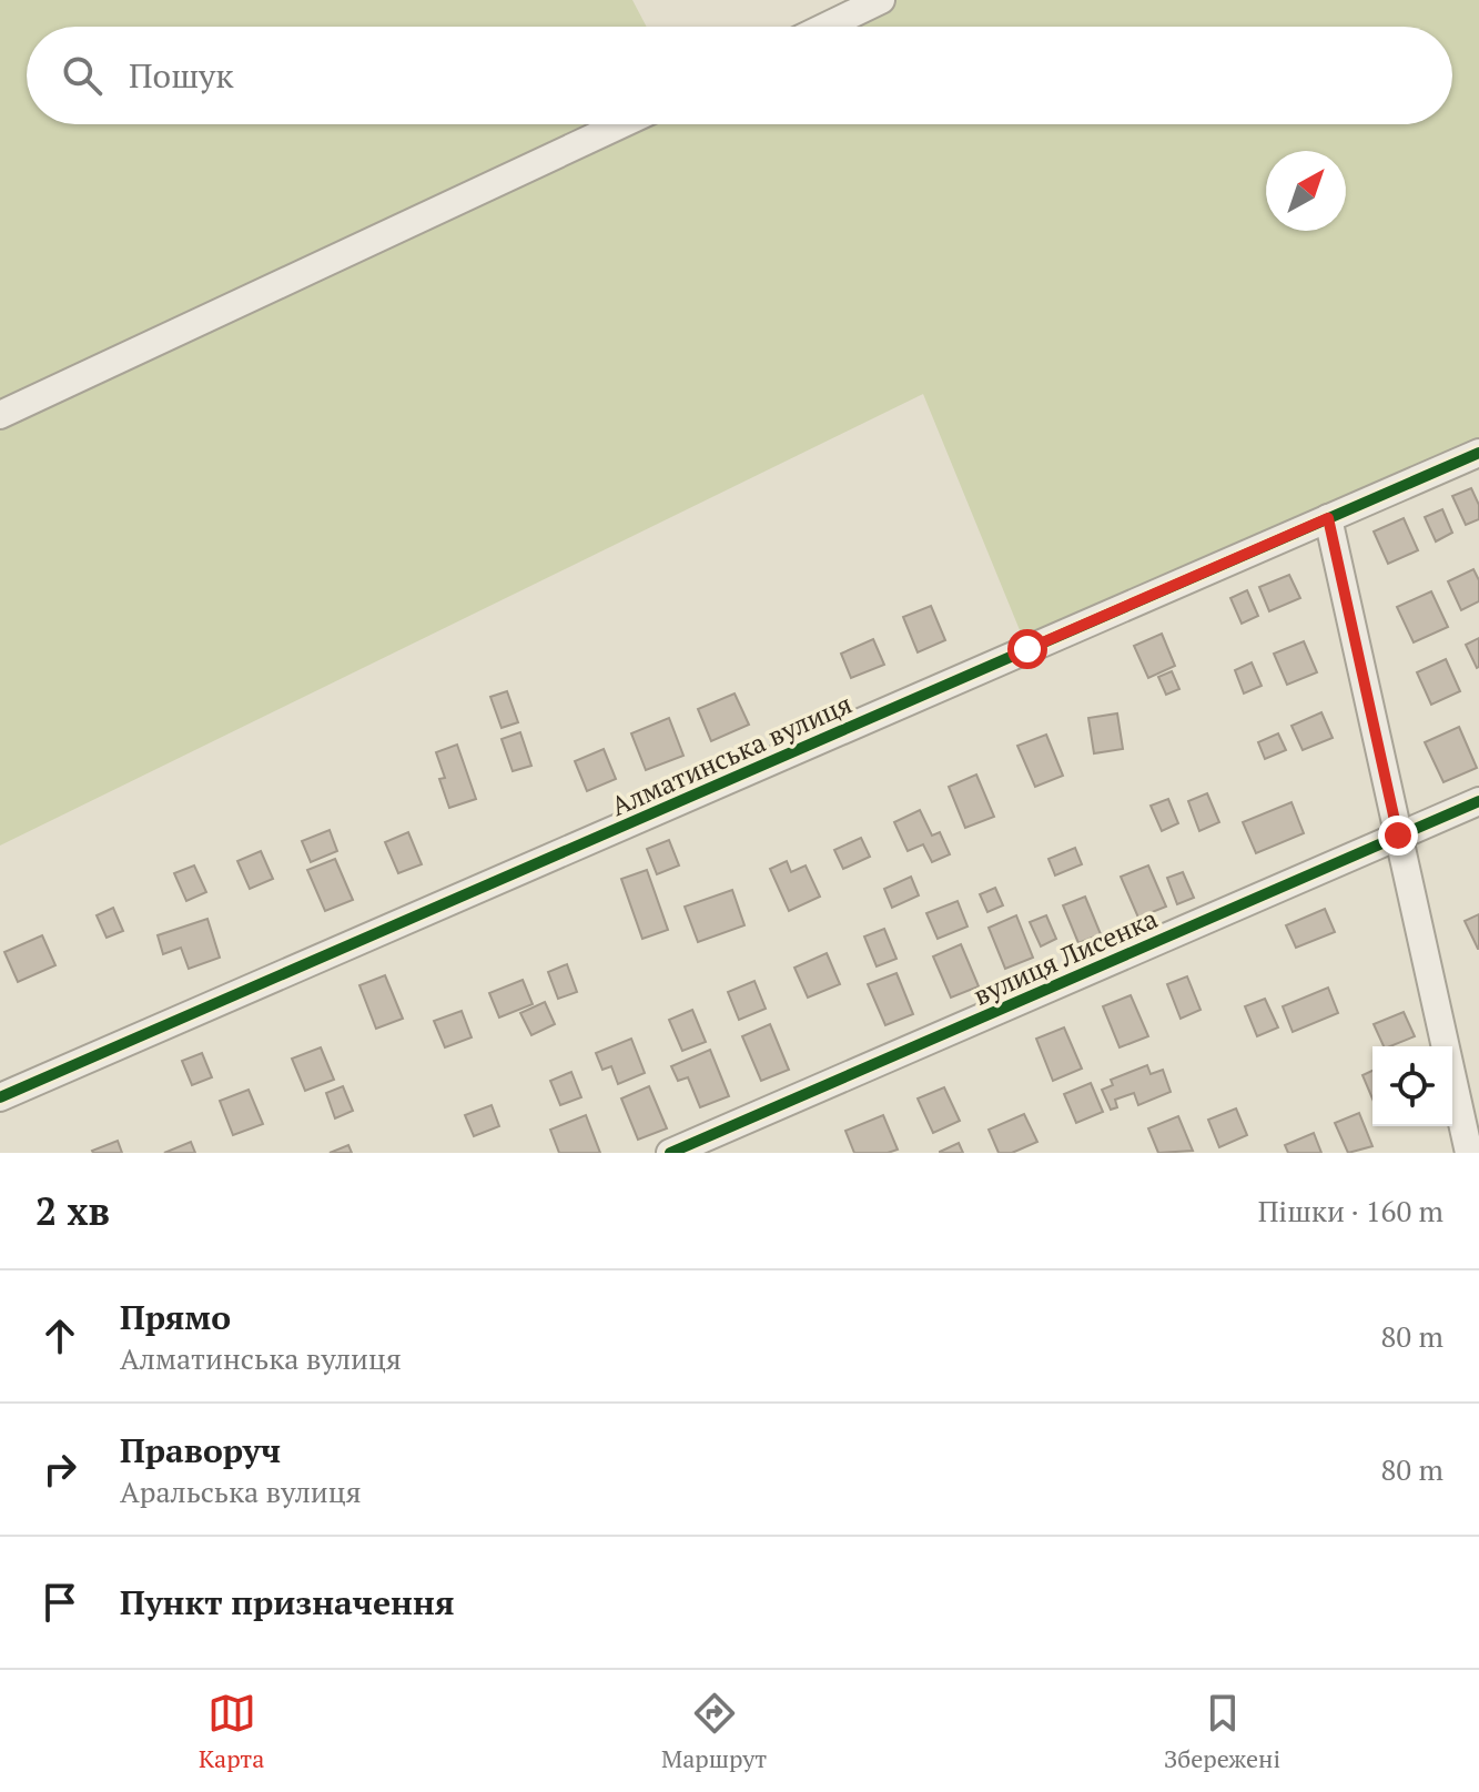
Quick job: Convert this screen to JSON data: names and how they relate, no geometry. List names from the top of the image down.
{
  "streets": {
    "street": ["Алматинська вулиця", "вулиця Лисенка"]
  },
  "north": "top right",
  "page": {
    "search": "Пошук",
    "heading": ["2 хв", "Пішки · 160 m"],
    "list": [
      ["Прямо", "Алматинська вулиця", "80 m"],
      ["Праворуч", "Аральська вулиця", "80 m"],
      "Пункт призначення"
    ],
    "nav": ["Карта", "Маршрут", "Збережені"]
  }
}
